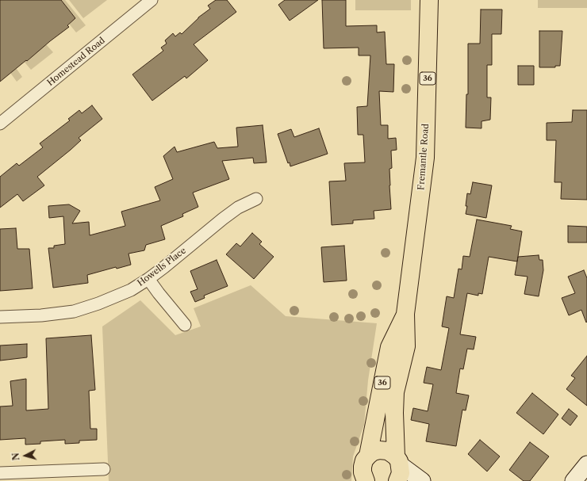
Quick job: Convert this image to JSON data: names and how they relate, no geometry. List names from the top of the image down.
{
  "streets": {
    "main road": ["36", "Fremantle Road"],
    "street": ["Homestead Road", "Howells Place"]
  },
  "crossings": [
    ["36", "Fremantle Road"]
  ],
  "north": "left"
}
